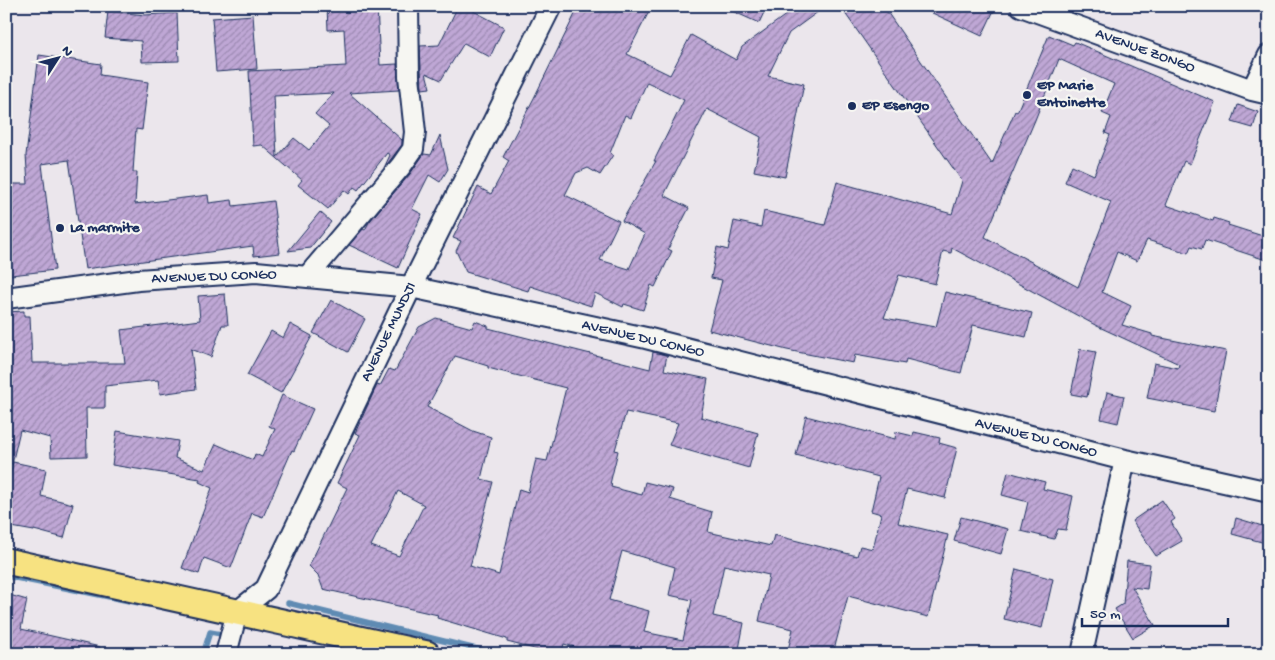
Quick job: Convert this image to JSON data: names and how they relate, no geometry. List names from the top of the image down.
{
  "streets": {
    "street": ["AVENUE ZONGO", "AVENUE DU CONGO", "AVENUE MUNDJI"]
  },
  "crossings": [
    ["AVENUE DU CONGO", "AVENUE MUNDJI"]
  ],
  "places": ["EP Marie Entoinette", "EP Esengo", "La marmite"],
  "scale_bar": "50 m",
  "north": "top right"
}
